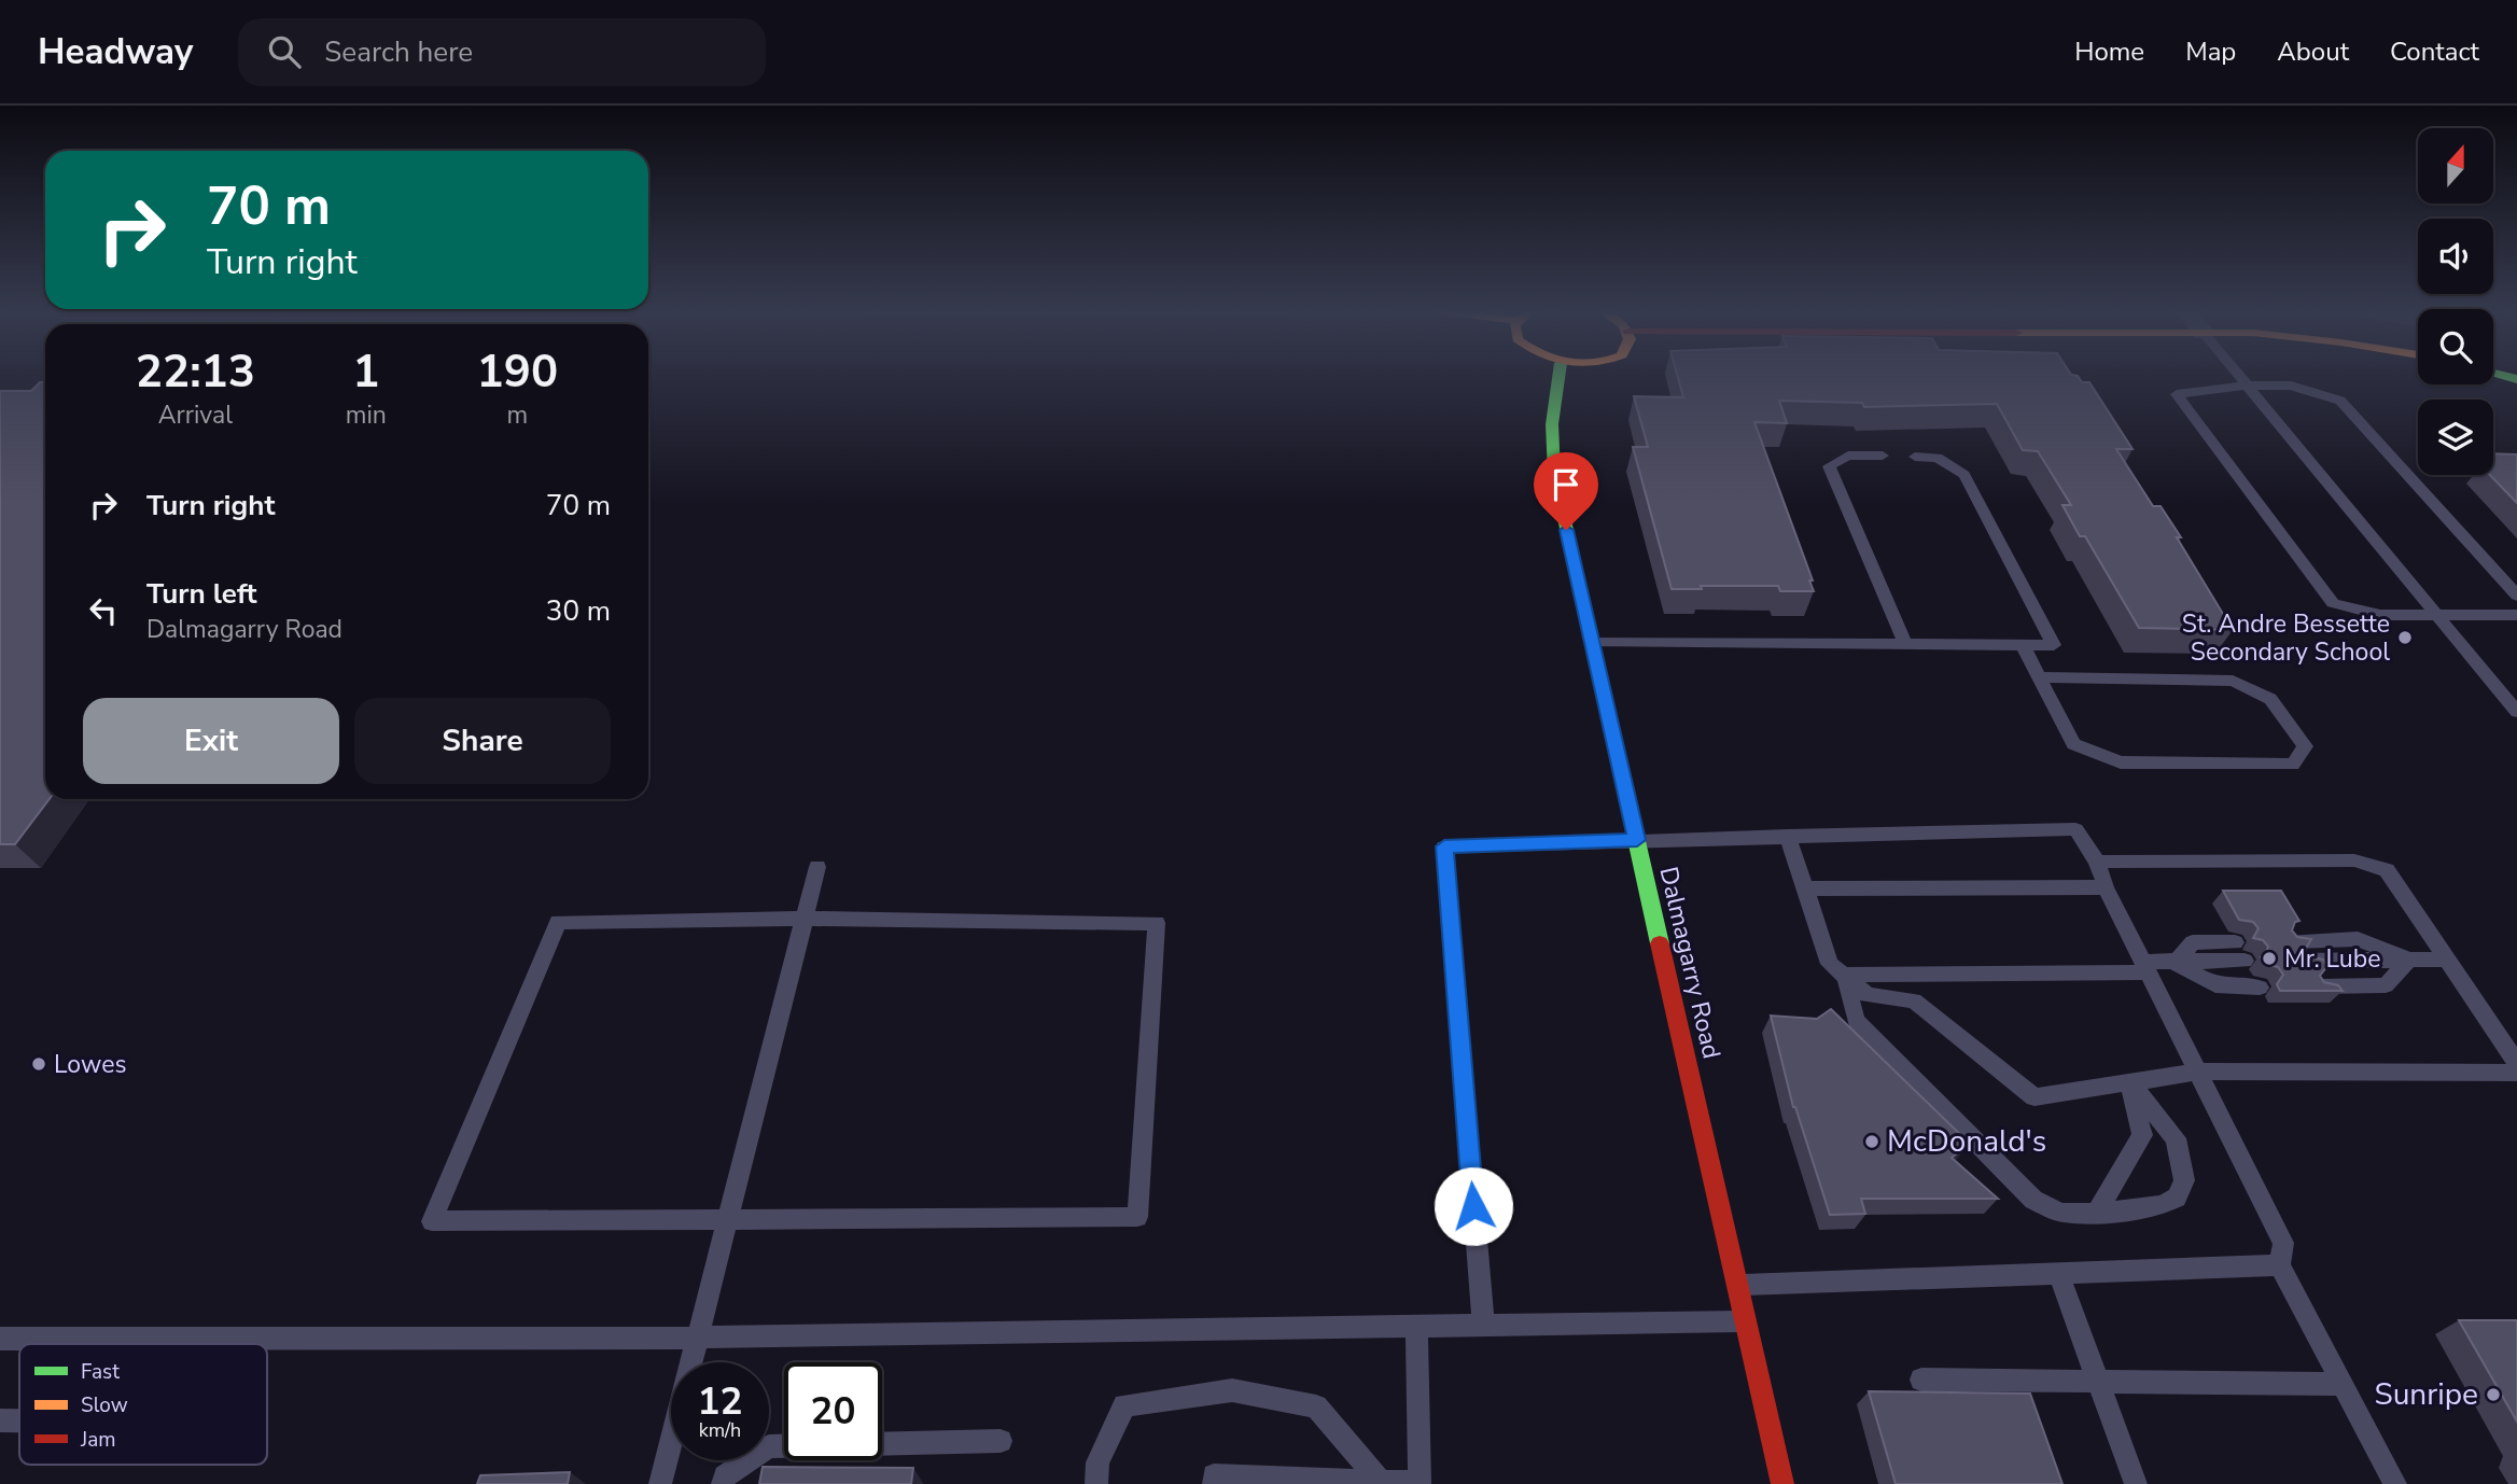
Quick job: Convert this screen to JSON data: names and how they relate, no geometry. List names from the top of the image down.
{
  "streets": {
    "street": ["Dalmagarry Road"]
  },
  "places": [
    "St. Andre Bessette Secondary School",
    "Mr. Lube",
    "Lowes",
    "McDonald's",
    "Sunripe"
  ],
  "legend": ["Fast", "Slow", "Jam"],
  "north": "top",
  "page": {
    "header": "Headway",
    "search": "Search here",
    "nav": [
      "Home",
      "Map",
      "About",
      "Contact"
    ],
    "turn": ["70 m", "Turn right"],
    "eta": [
      "22:13",
      "Arrival",
      "1",
      "min",
      "190",
      "m"
    ],
    "list": [
      {
        "name": "Turn right",
        "value": "70 m"
      },
      {
        "name": "Turn left",
        "note": "Dalmagarry Road",
        "value": "30 m"
      }
    ],
    "buttons": ["Exit", "Share"],
    "speed": "12 km/h",
    "limit": "20"
  }
}
